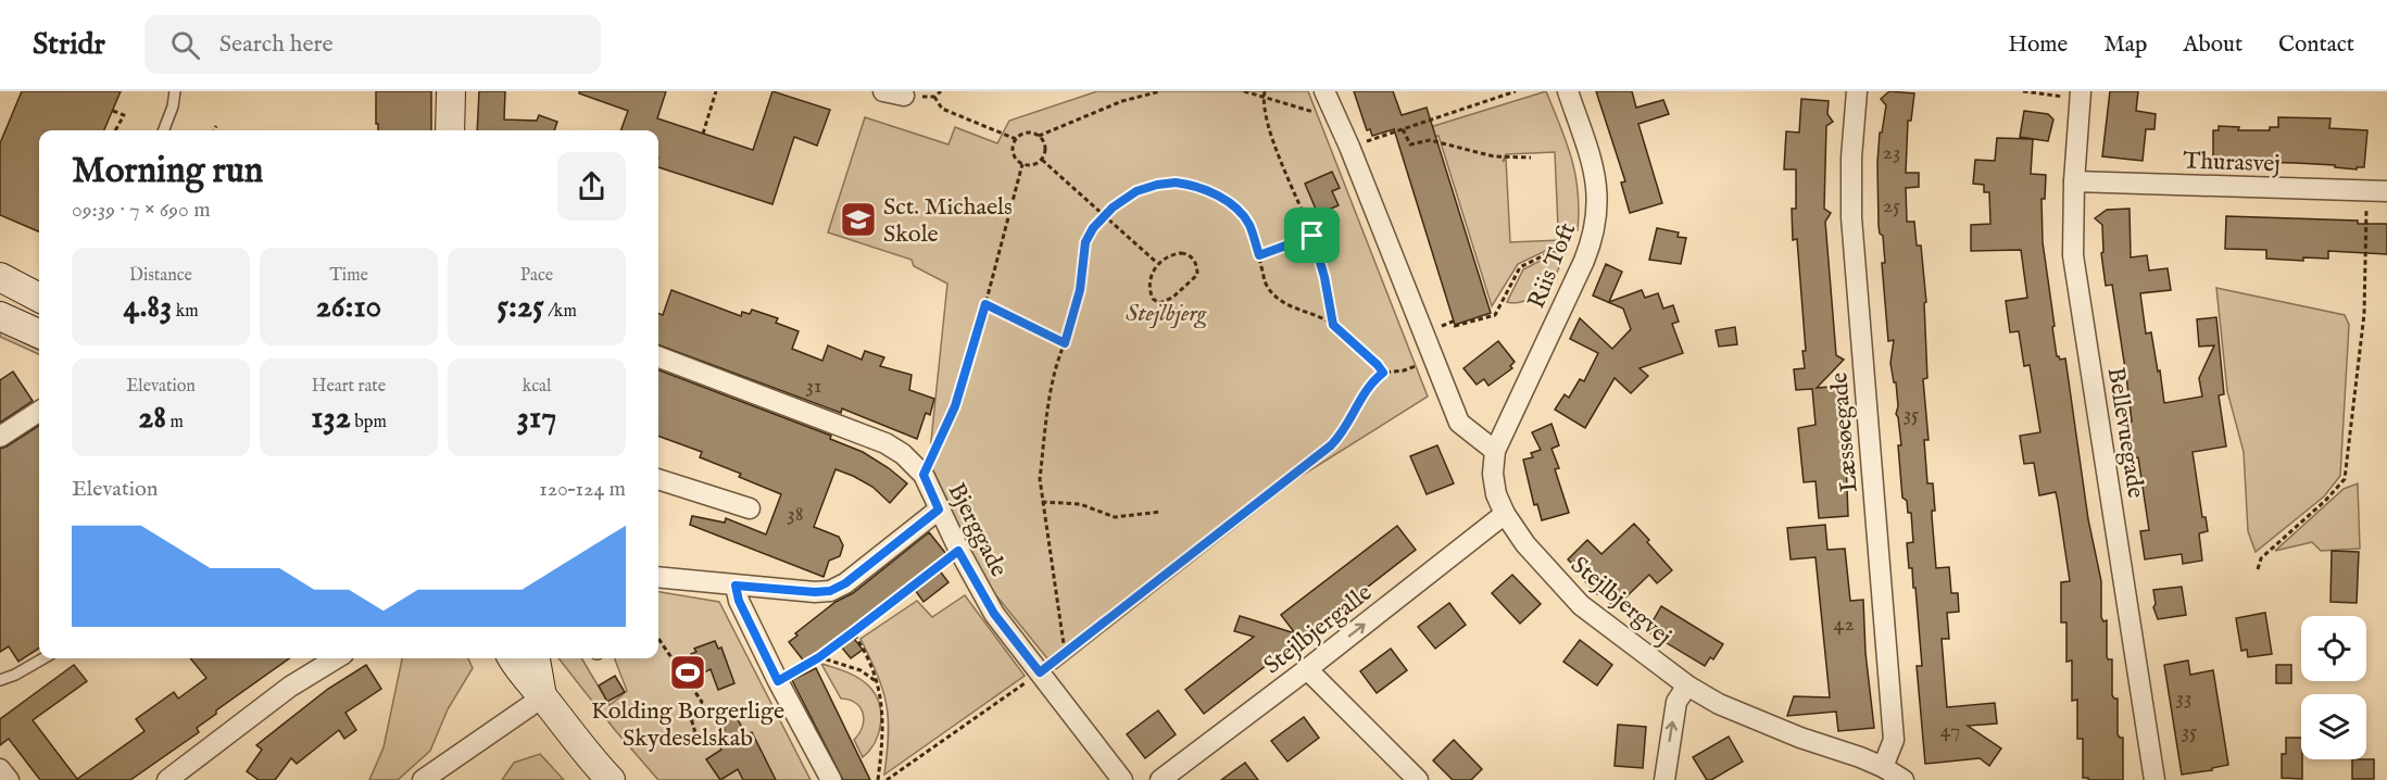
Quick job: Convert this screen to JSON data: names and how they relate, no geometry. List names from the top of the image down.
{
  "streets": {
    "street": [
      "Thurasvej",
      "Riis Toft",
      "Læssøegade",
      "Bellevuegade",
      "Bjerggade",
      "Stejlbjergvej",
      "Stejlbjergalle"
    ]
  },
  "crossings": [
    ["Thurasvej", "Bellevuegade"],
    ["Riis Toft", "Stejlbjergvej"],
    ["Læssøegade", "Stejlbjergvej"],
    ["Stejlbjergvej", "Stejlbjergalle"]
  ],
  "one_way": ["Stejlbjergalle"],
  "parks": ["Stejlbjerg"],
  "places": {
    "school or university": ["Sct. Michaels Skole"],
    "sports": ["Kolding Borgerlige Skydeselskab"]
  },
  "house_numbers": [
    "23",
    "25",
    "31",
    "35",
    "38",
    "42",
    "33",
    "47",
    "35"
  ],
  "page": {
    "header": "Stridr",
    "search": "Search here",
    "nav": [
      "Home",
      "Map",
      "About",
      "Contact"
    ],
    "heading": ["Morning run", "09:39 · 7 × 690 m"],
    "stats": [
      ["Distance", "4.83 km"],
      ["Time", "26:10"],
      ["Pace", "5:25 /km"],
      ["Elevation", "28 m"],
      ["Heart rate", "132 bpm"],
      ["kcal", "317"]
    ],
    "chart": ["Elevation", "120–124 m"]
  }
}
